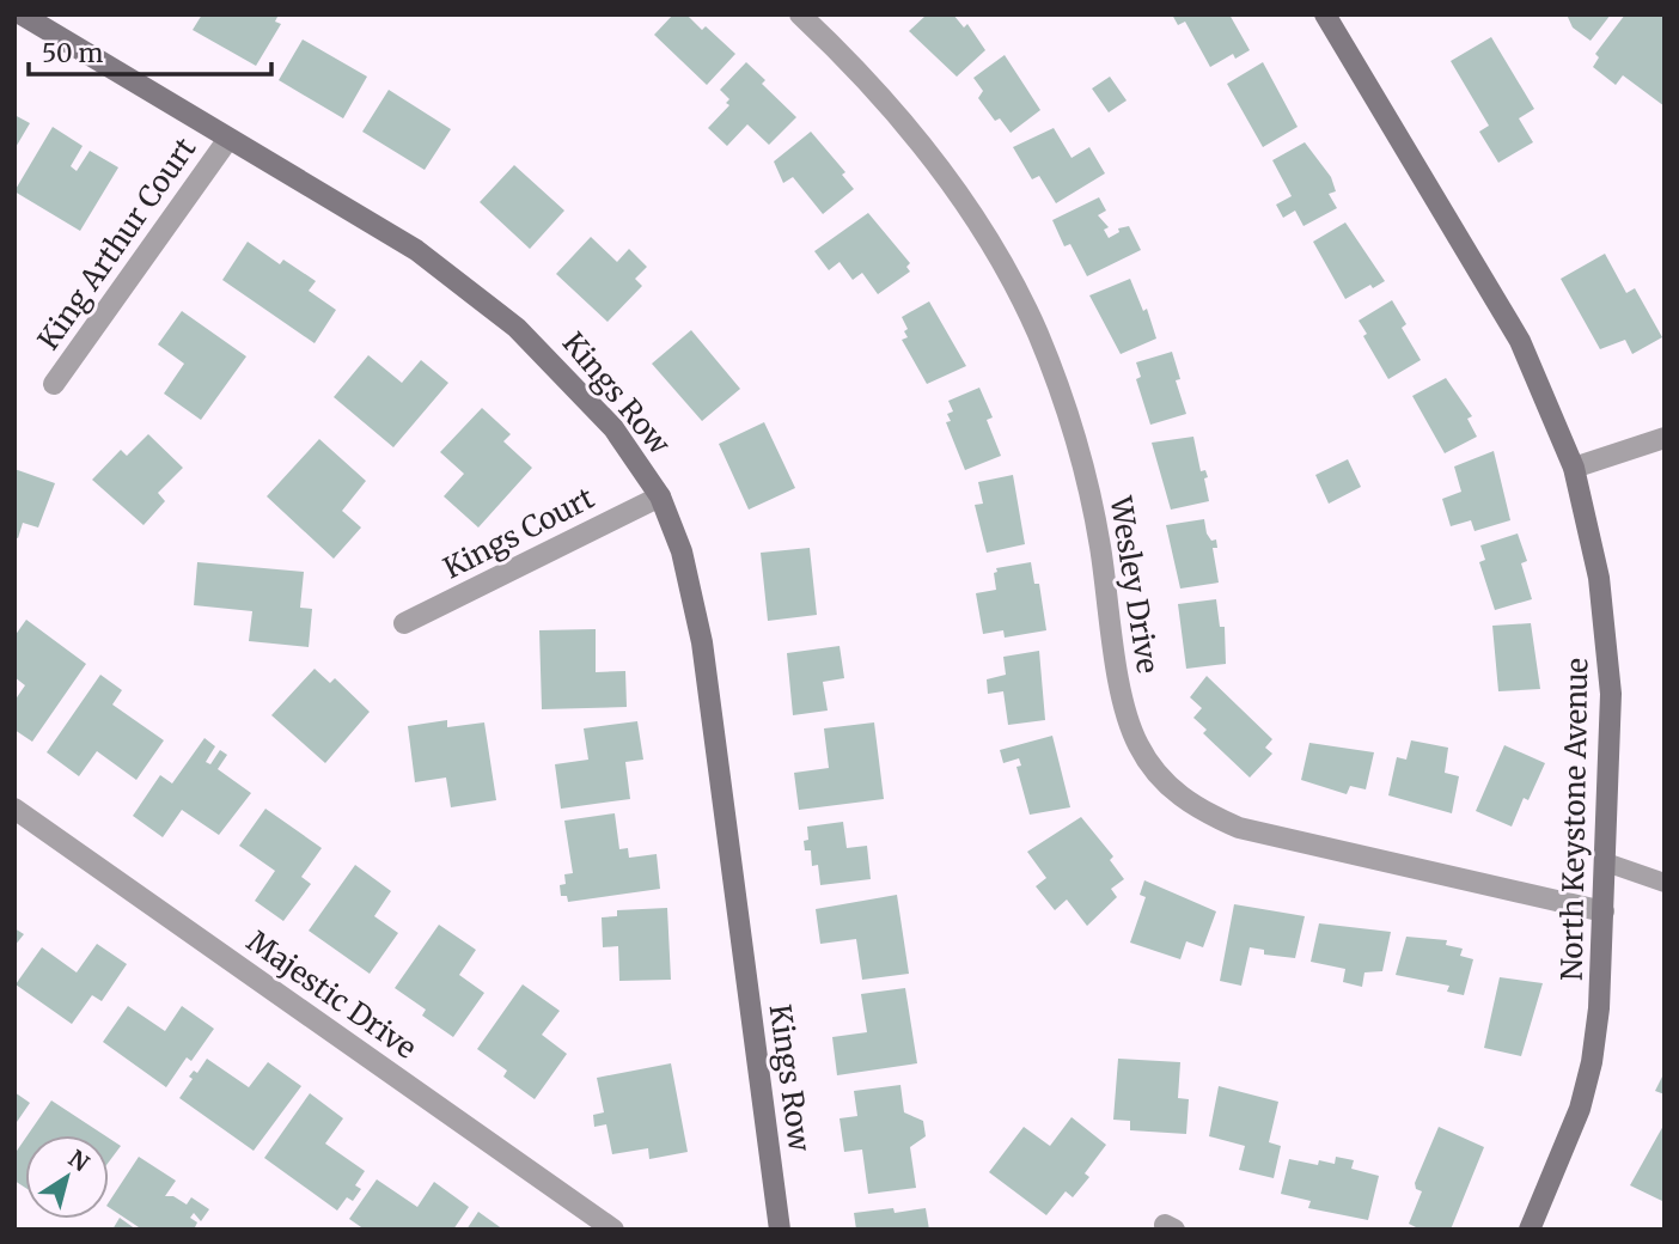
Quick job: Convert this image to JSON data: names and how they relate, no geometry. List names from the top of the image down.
{
  "streets": {
    "main road": ["Kings Row", "North Keystone Avenue"],
    "street": [
      "King Arthur Court",
      "Kings Court",
      "Wesley Drive",
      "Majestic Drive"
    ]
  },
  "crossings": [
    ["King Arthur Court", "Kings Row"],
    ["Kings Row", "Kings Court"],
    ["Wesley Drive", "North Keystone Avenue"]
  ],
  "scale_bar": "50 m",
  "north": "top right"
}
